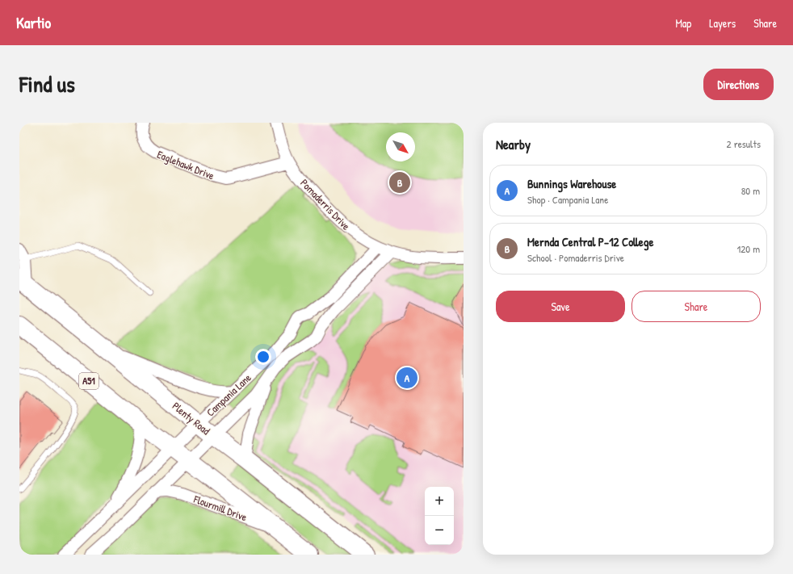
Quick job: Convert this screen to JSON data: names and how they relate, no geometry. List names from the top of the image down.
{
  "streets": {
    "highway": ["A51", "Plenty Road"],
    "street": [
      "Eaglehawk Drive",
      "Pomaderris Drive",
      "Campania Lane",
      "Flourmill Drive"
    ]
  },
  "crossings": [
    ["Eaglehawk Drive", "Pomaderris Drive"],
    ["Pomaderris Drive", "Campania Lane"],
    ["A51", "Campania Lane"],
    ["A51", "Flourmill Drive"],
    ["Campania Lane", "Plenty Road"]
  ],
  "north": "bottom right",
  "page": {
    "header": "Kartio",
    "nav": ["Map", "Layers", "Share"],
    "title": "Find us",
    "buttons": [
      "Directions",
      ["Save", "Share"]
    ],
    "heading": ["Nearby", "2 results"],
    "list": [
      {
        "mark": "A",
        "name": "Bunnings Warehouse",
        "note": "Shop · Campania Lane",
        "value": "80 m"
      },
      {
        "mark": "B",
        "name": "Mernda Central P-12 College",
        "note": "School · Pomaderris Drive",
        "value": "120 m"
      }
    ],
    "pins": ["B", "A"],
    "map_buttons": ["+", "−"]
  }
}
